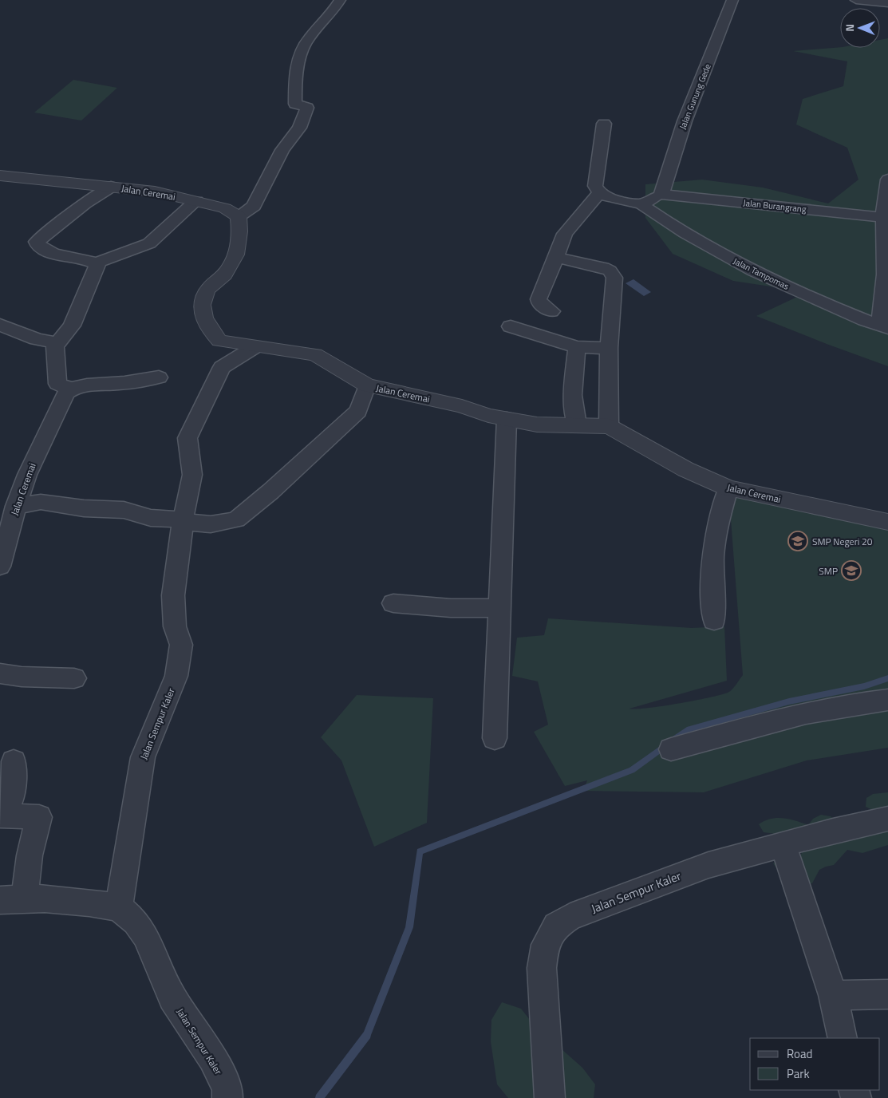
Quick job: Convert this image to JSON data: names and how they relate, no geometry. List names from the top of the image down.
{
  "streets": {
    "street": [
      "Jalan Gunung Gede",
      "Jalan Ceremai",
      "Jalan Burangrang",
      "Jalan Tampomas",
      "Jalan Sempur Kaler"
    ]
  },
  "crossings": [
    ["Jalan Gunung Gede", "Jalan Burangrang"],
    ["Jalan Ceremai", "Jalan Sempur Kaler"]
  ],
  "places": {
    "school or university": ["SMP Negeri 20", "SMP"]
  },
  "legend": ["Road", "Park"],
  "north": "left"
}
